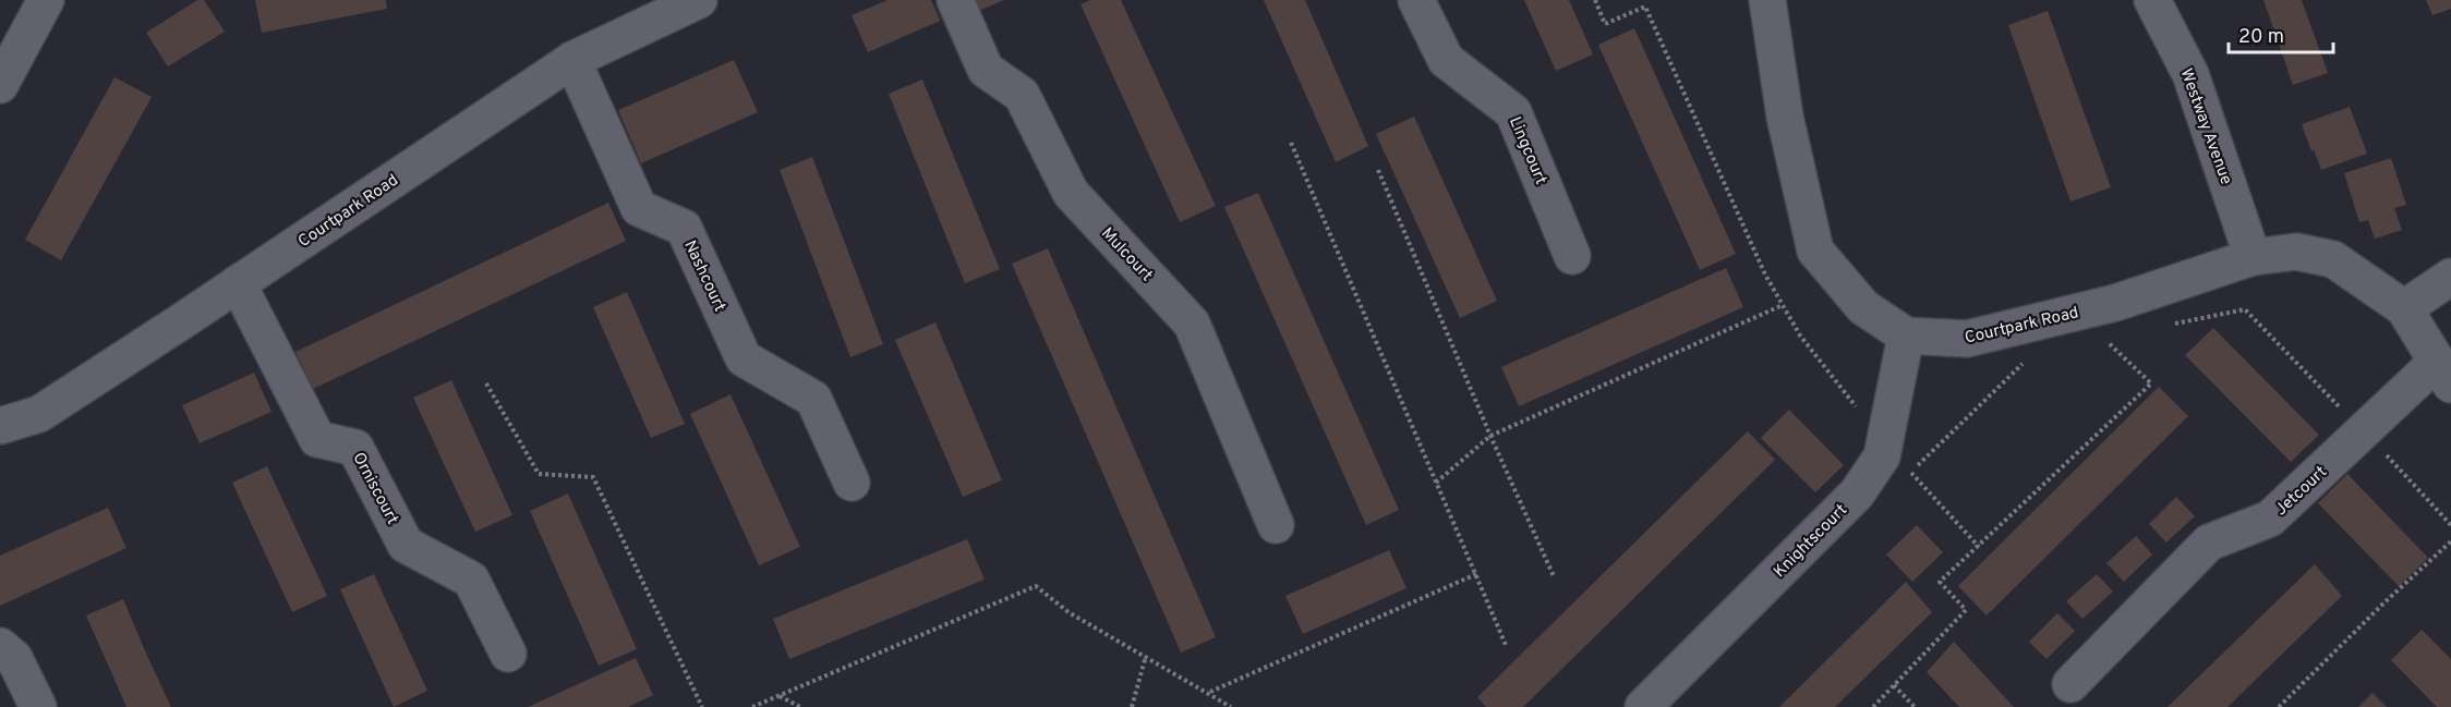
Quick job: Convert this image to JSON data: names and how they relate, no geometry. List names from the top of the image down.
{
  "streets": {
    "street": [
      "Westway Avenue",
      "Lingcourt",
      "Courtpark Road",
      "Mulcourt",
      "Nashcourt",
      "Orniscourt",
      "Jetcourt",
      "Knightscourt"
    ]
  },
  "crossings": [
    ["Westway Avenue", "Courtpark Road"],
    ["Courtpark Road", "Nashcourt"],
    ["Courtpark Road", "Orniscourt"],
    ["Courtpark Road", "Jetcourt"],
    ["Courtpark Road", "Knightscourt"]
  ],
  "scale_bar": "20 m"
}
